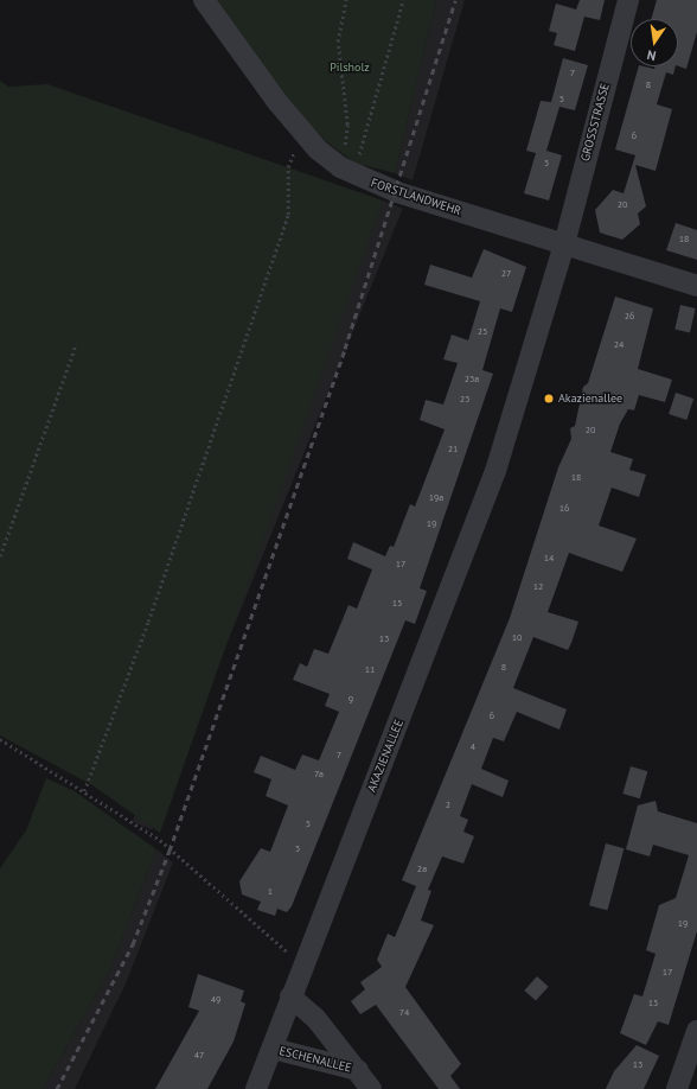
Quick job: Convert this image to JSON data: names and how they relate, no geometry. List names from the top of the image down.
{
  "streets": {
    "street": [
      "GROSSSTRASSE",
      "FORSTLANDWEHR",
      "AKAZIENALLEE",
      "ESCHENALLEE"
    ]
  },
  "crossings": [
    ["GROSSSTRASSE", "FORSTLANDWEHR"],
    ["GROSSSTRASSE", "AKAZIENALLEE"],
    ["FORSTLANDWEHR", "AKAZIENALLEE"],
    ["AKAZIENALLEE", "ESCHENALLEE"]
  ],
  "parks": ["Pilsholz"],
  "places": ["Akazienallee"],
  "house_numbers": [
    "7",
    "8",
    "5",
    "6",
    "3",
    "20",
    "18",
    "27",
    "26",
    "25",
    "24",
    "23a",
    "23",
    "20",
    "21",
    "18",
    "19a",
    "16",
    "19",
    "14",
    "17",
    "12",
    "15",
    "10",
    "13",
    "8",
    "11",
    "9",
    "6",
    "4",
    "7",
    "7a",
    "2",
    "5",
    "3",
    "2a",
    "1",
    "19",
    "17",
    "49",
    "15",
    "74",
    "47",
    "13"
  ],
  "north": "bottom"
}
